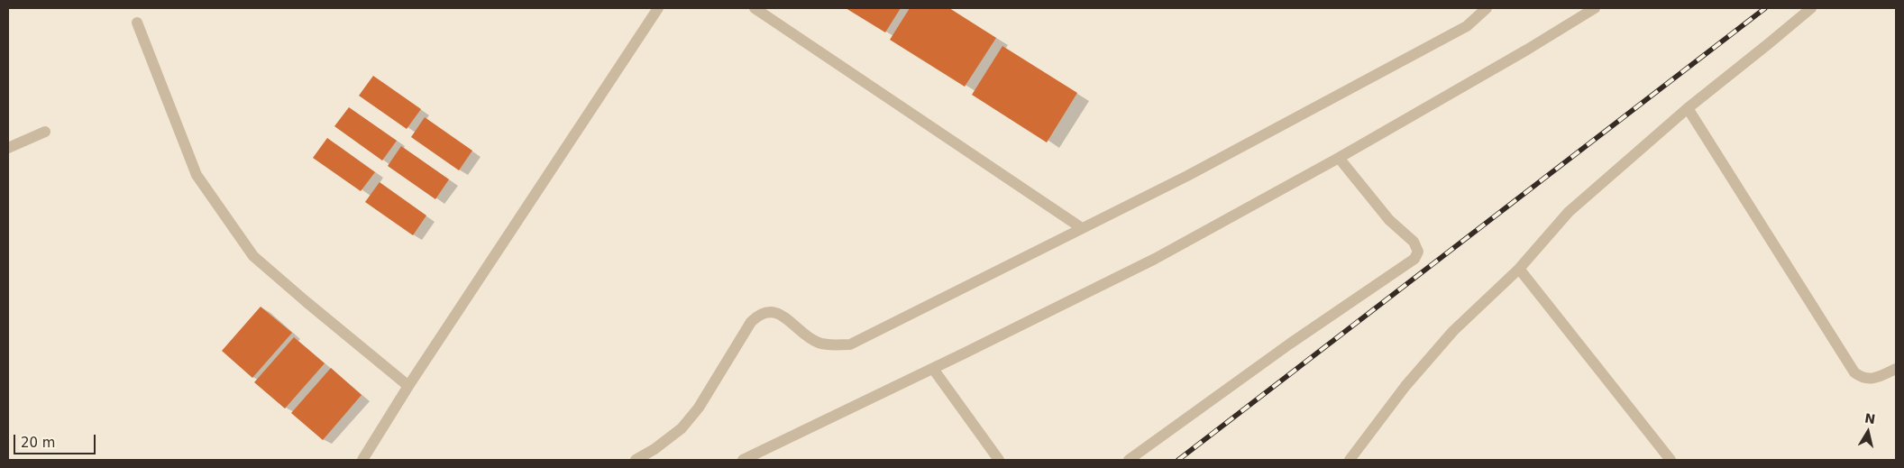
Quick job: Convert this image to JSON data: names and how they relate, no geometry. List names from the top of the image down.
{
  "scale_bar": "20 m",
  "north": "top"
}
